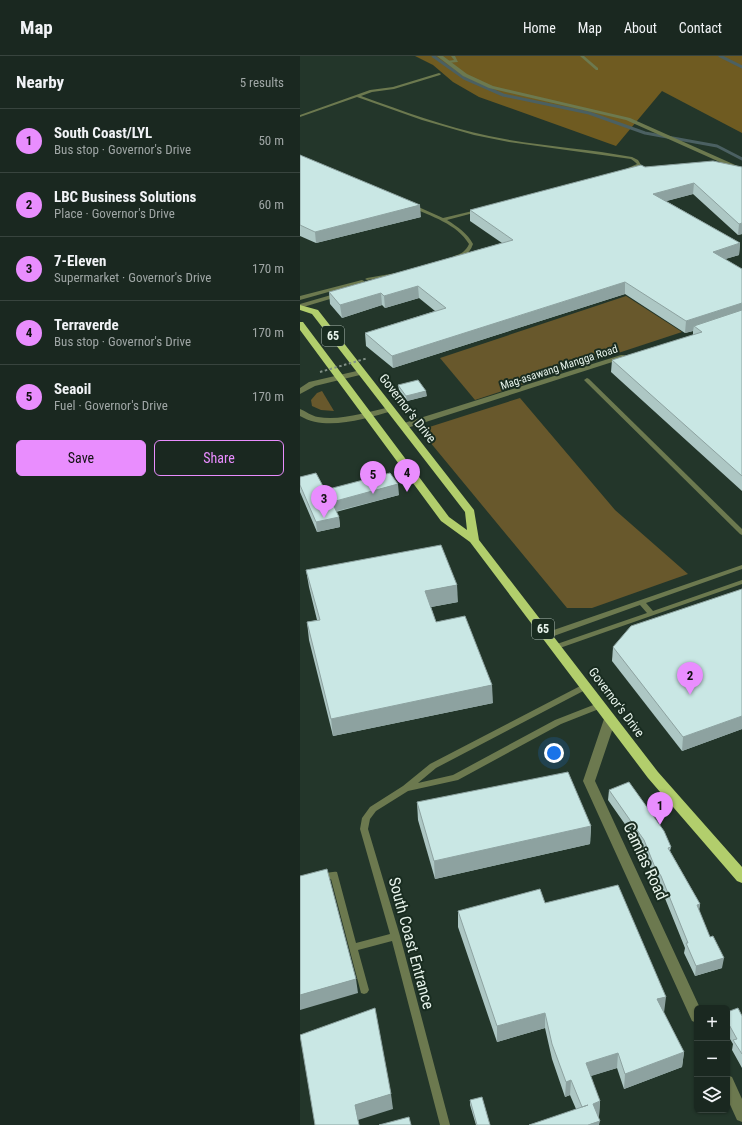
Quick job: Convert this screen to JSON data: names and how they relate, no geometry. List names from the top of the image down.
{
  "streets": {
    "highway": ["65", "Governor's Drive"],
    "street": ["Mag-asawang Mangga Road", "Camias Road"],
    "lane": ["South Coast Entrance"]
  },
  "crossings": [
    ["Mag-asawang Mangga Road", "Governor's Drive"],
    ["Governor's Drive", "Camias Road"]
  ],
  "page": {
    "header": "Map",
    "nav": [
      "Home",
      "Map",
      "About",
      "Contact"
    ],
    "heading": ["Nearby", "5 results"],
    "list": [
      {
        "mark": "1",
        "name": "South Coast/LYL",
        "note": "Bus stop · Governor's Drive",
        "value": "50 m"
      },
      {
        "mark": "2",
        "name": "LBC Business Solutions",
        "note": "Place · Governor's Drive",
        "value": "60 m"
      },
      {
        "mark": "3",
        "name": "7-Eleven",
        "note": "Supermarket · Governor's Drive",
        "value": "170 m"
      },
      {
        "mark": "4",
        "name": "Terraverde",
        "note": "Bus stop · Governor's Drive",
        "value": "170 m"
      },
      {
        "mark": "5",
        "name": "Seaoil",
        "note": "Fuel · Governor's Drive",
        "value": "170 m"
      }
    ],
    "buttons": ["Save", "Share"],
    "pins": [
      "4",
      "5",
      "3",
      "2",
      "1"
    ],
    "map_buttons": ["+", "−"]
  }
}
